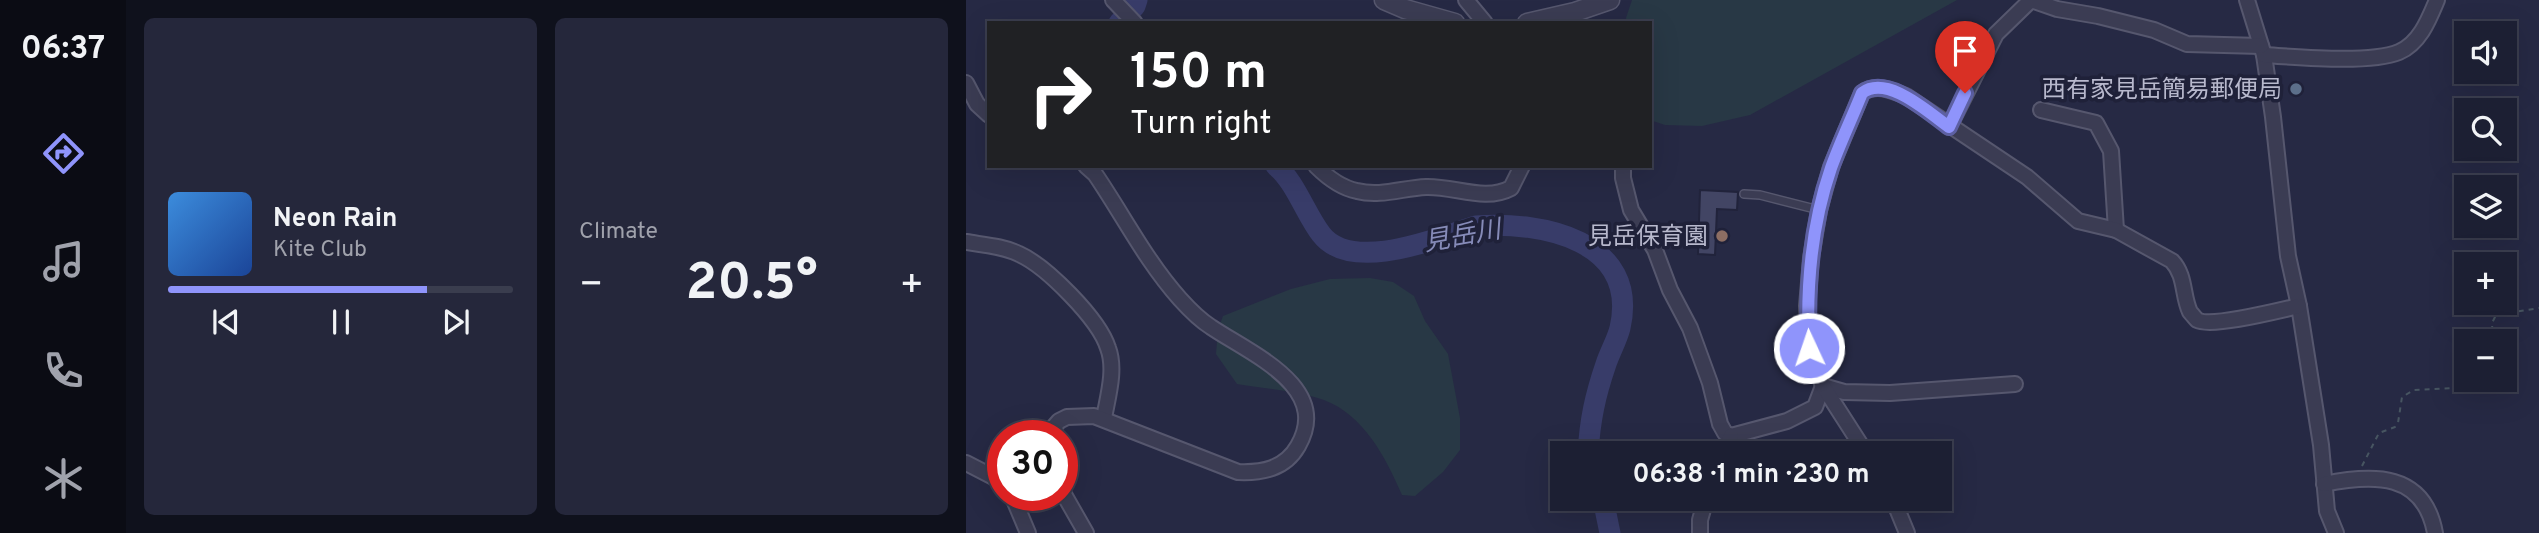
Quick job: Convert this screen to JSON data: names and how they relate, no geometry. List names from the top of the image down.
{
  "water": ["見岳川"],
  "places": ["西有家見岳簡易郵便局", "見岳保育園"],
  "page": {
    "tabs": "06:37",
    "tile": "Climate",
    "map_buttons": ["+", "−"],
    "turn": ["150 m", "Turn right"],
    "song": ["Neon Rain", "Kite Club"],
    "heat": ["−", "20.5°", "+"],
    "limit": "30",
    "trip": "06:38 · 1 min · 230 m"
  }
}
